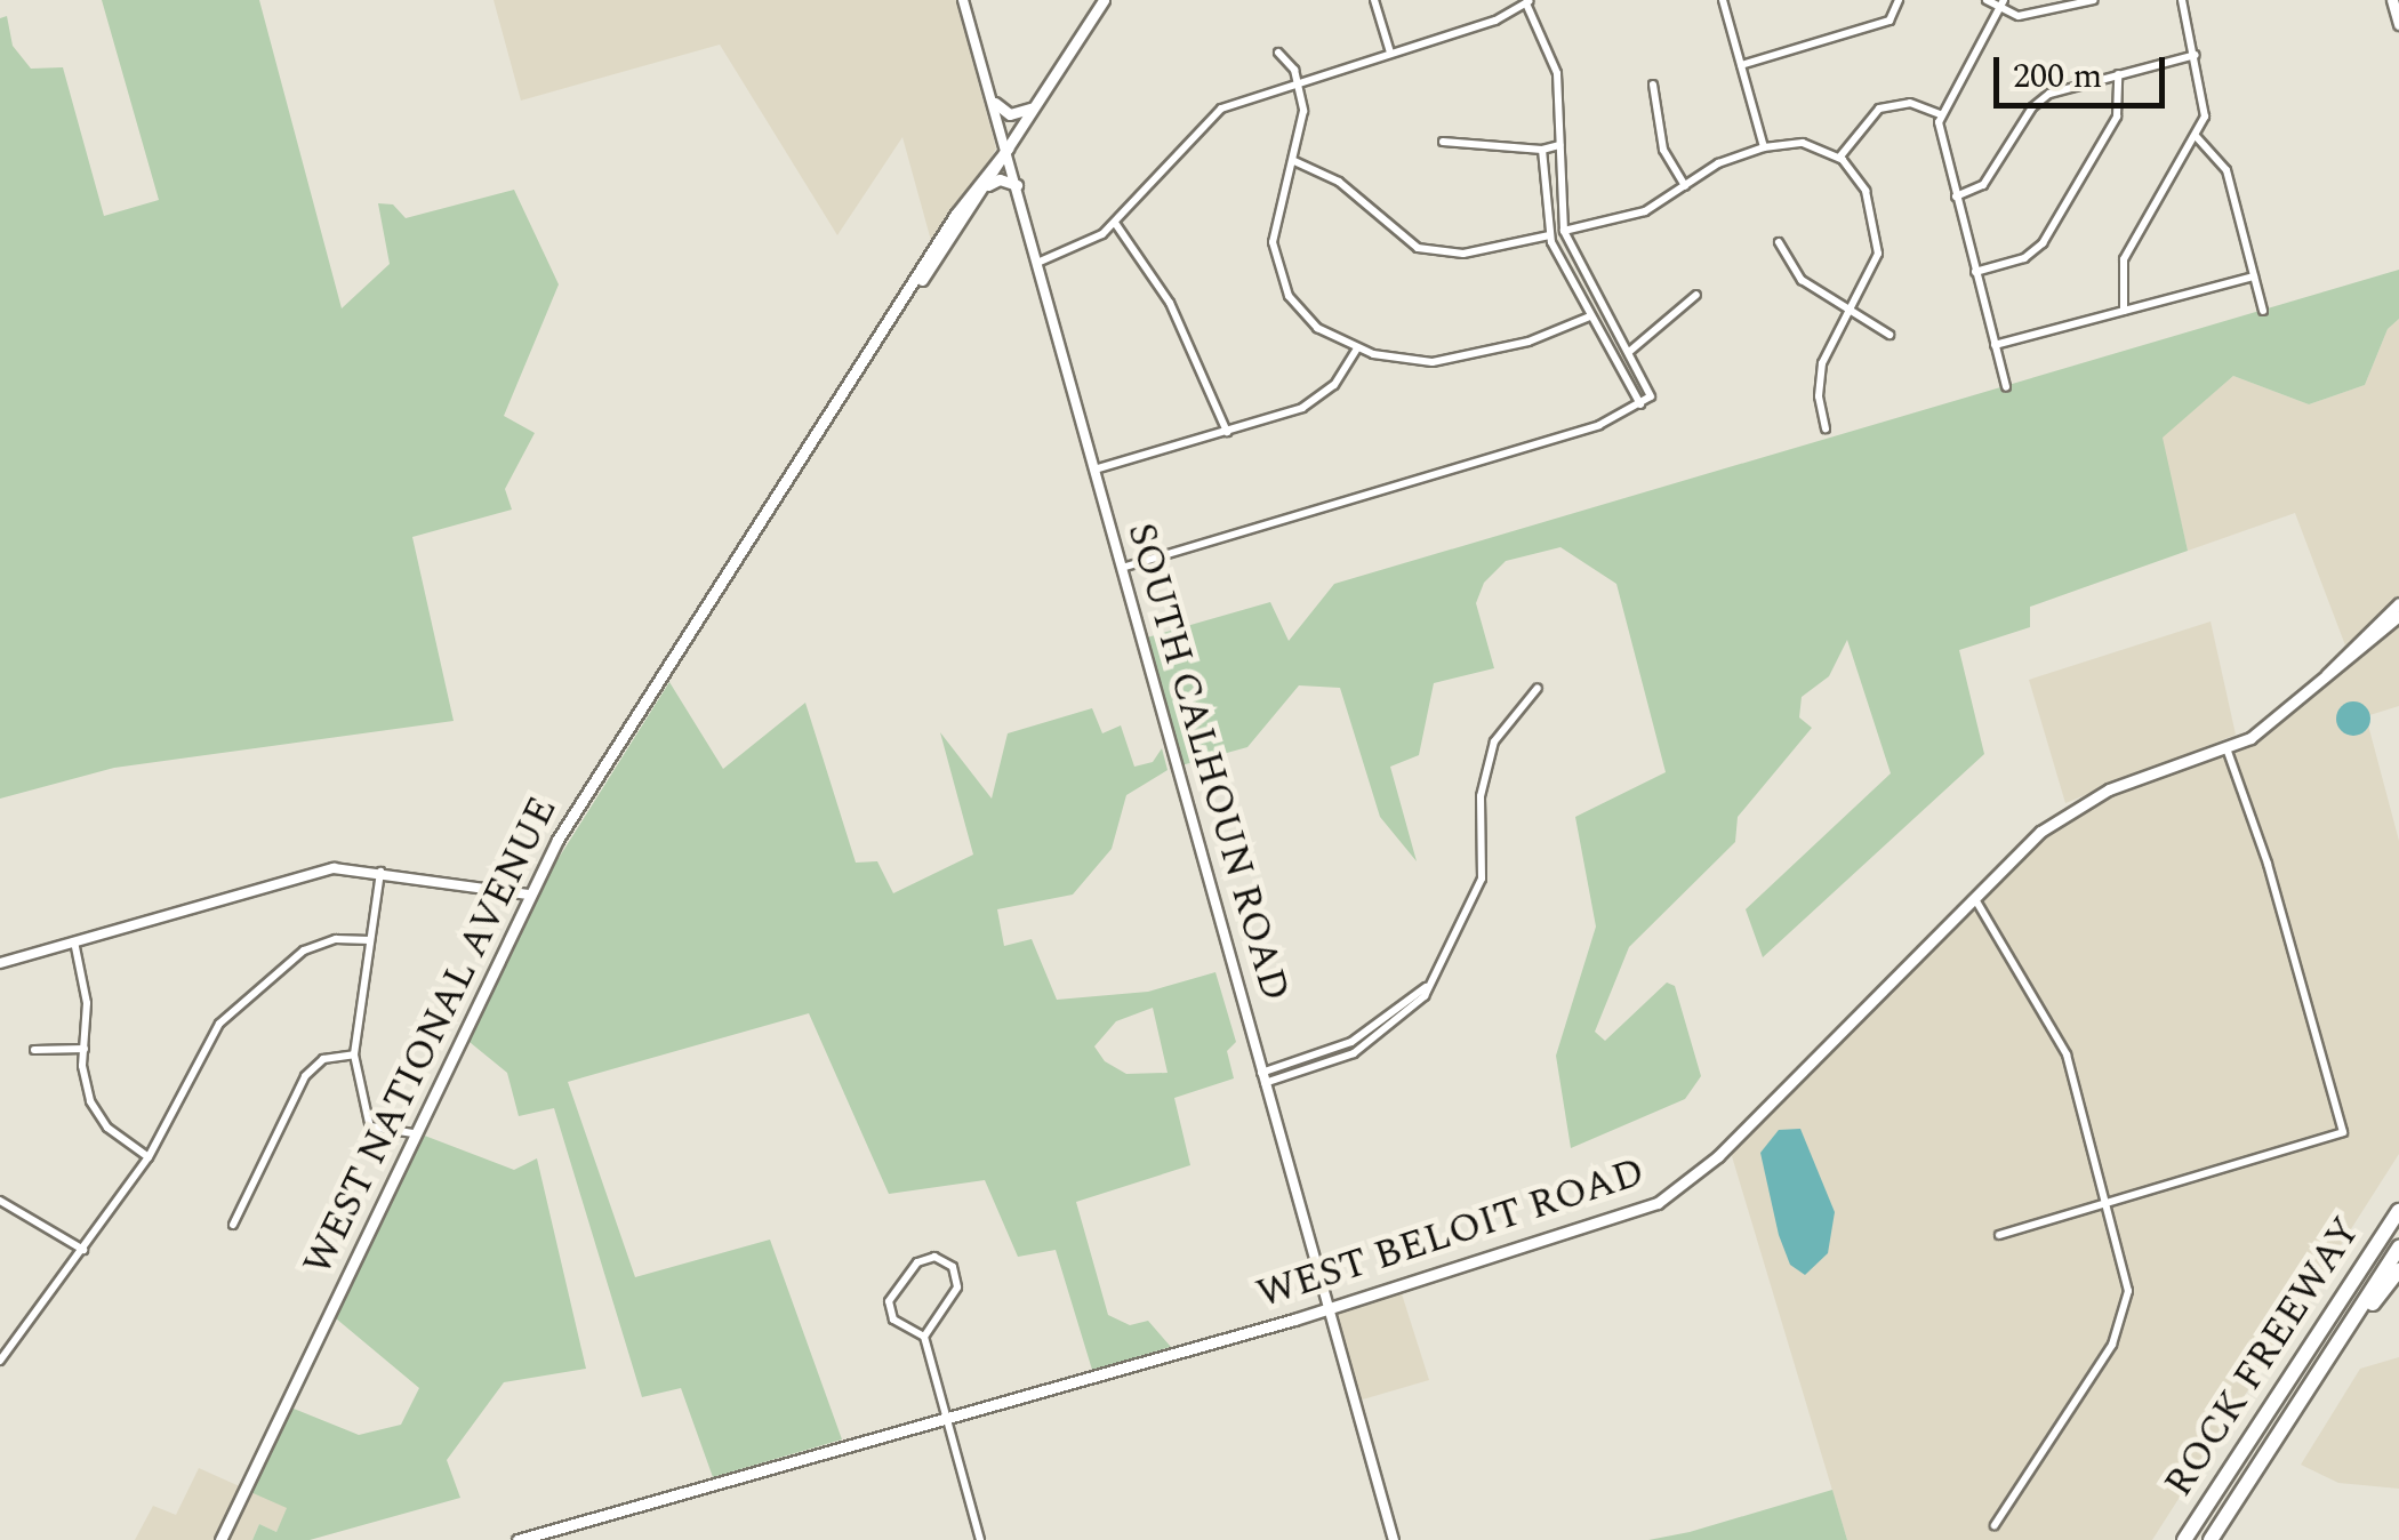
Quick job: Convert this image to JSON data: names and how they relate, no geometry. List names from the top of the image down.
{
  "streets": {
    "highway": ["ROCK FREEWAY"],
    "main road": ["WEST NATIONAL AVENUE", "WEST BELOIT ROAD"],
    "street": ["SOUTH CALHOUN ROAD"]
  },
  "crossings": [
    ["SOUTH CALHOUN ROAD", "WEST NATIONAL AVENUE"],
    ["SOUTH CALHOUN ROAD", "WEST BELOIT ROAD"]
  ],
  "scale_bar": "200 m"
}
